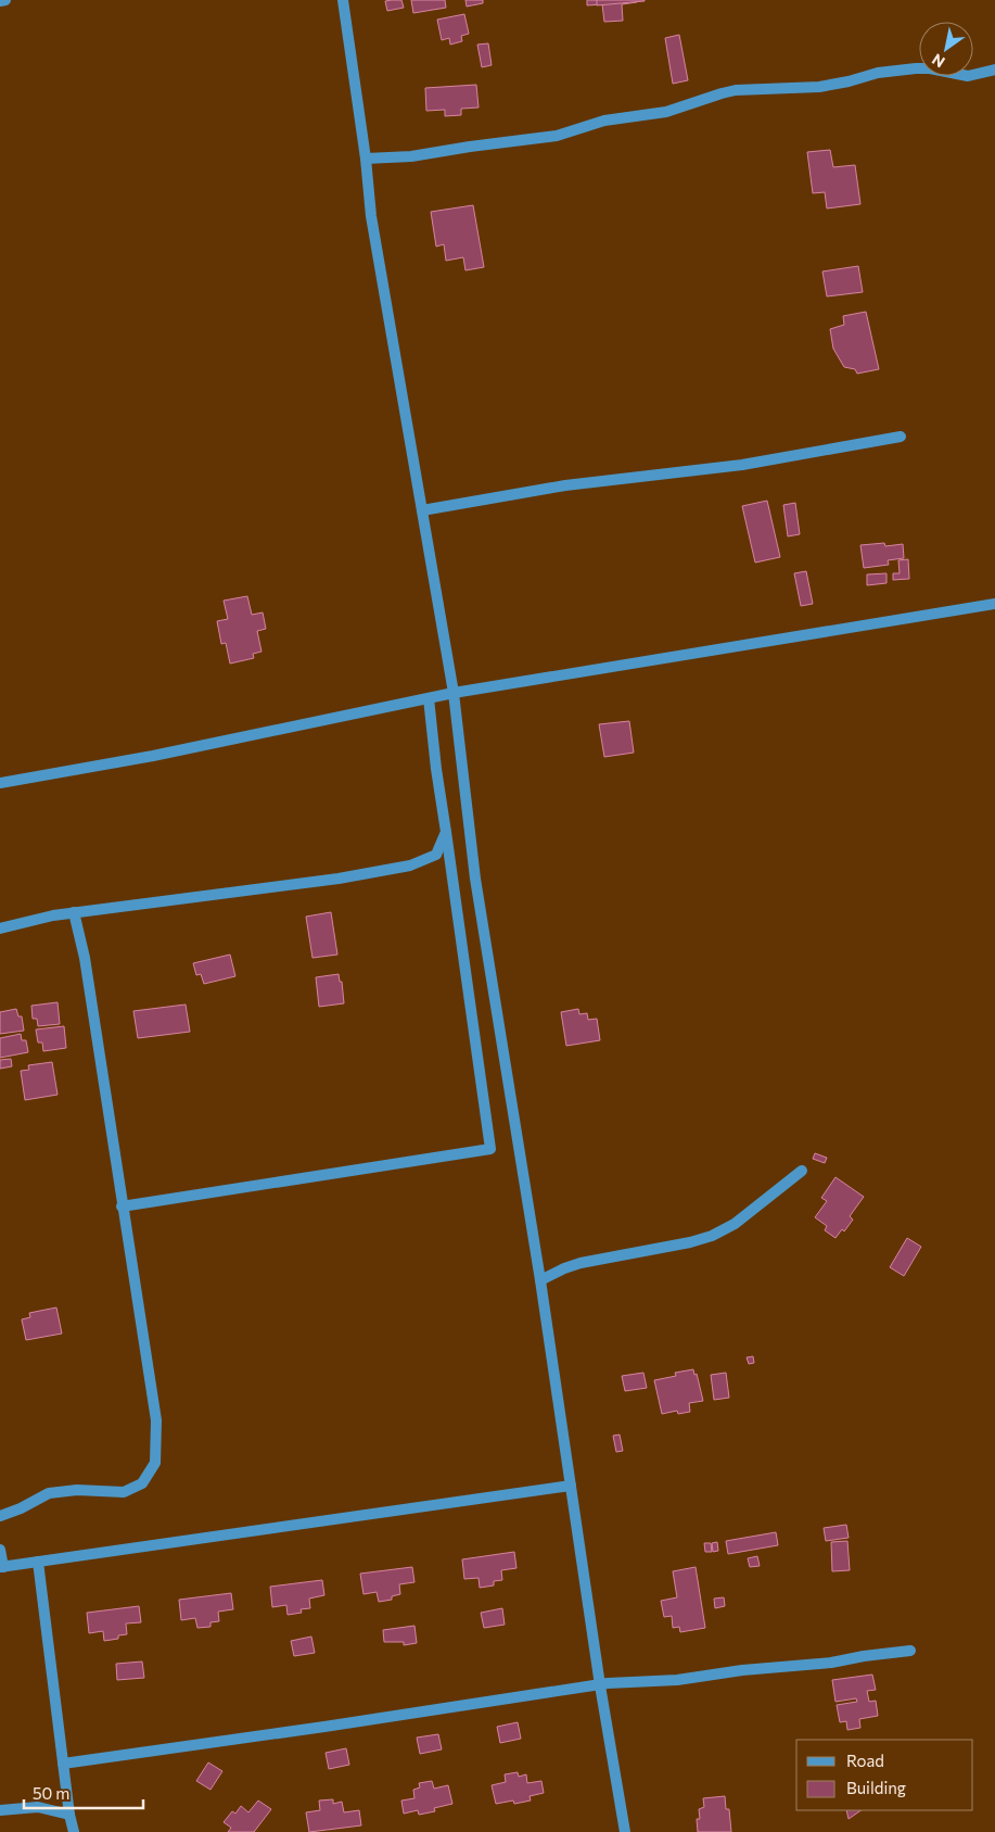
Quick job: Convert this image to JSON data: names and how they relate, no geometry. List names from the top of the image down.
{
  "legend": ["Road", "Building"],
  "scale_bar": "50 m",
  "north": "bottom left"
}
